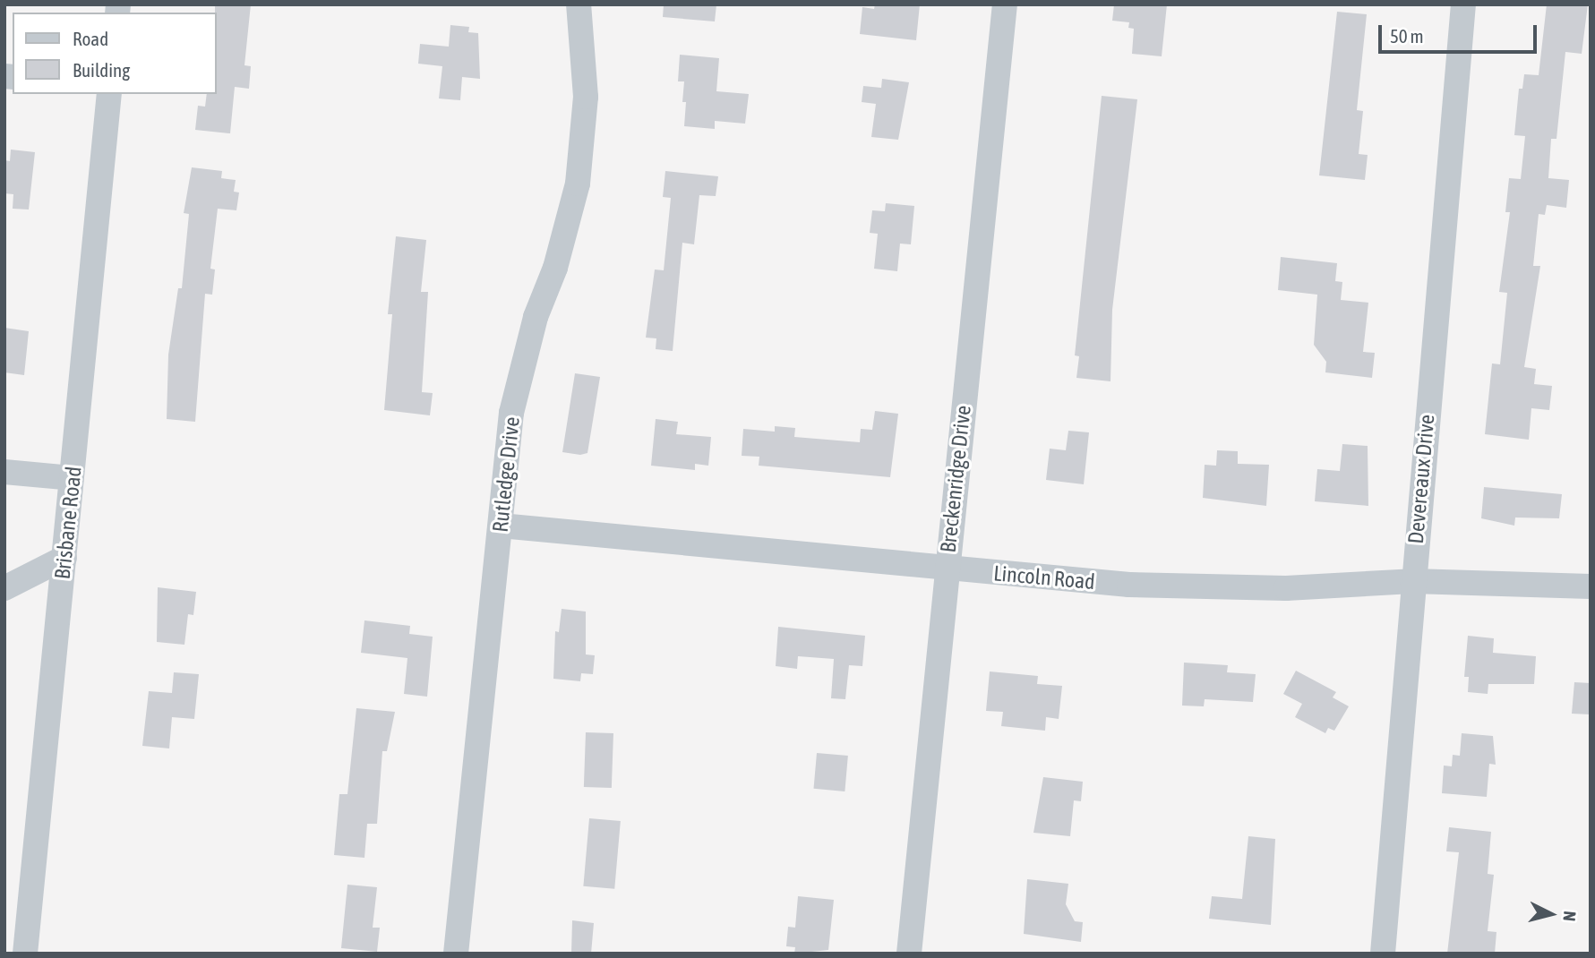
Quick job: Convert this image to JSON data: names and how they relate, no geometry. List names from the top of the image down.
{
  "streets": {
    "street": [
      "Rutledge Drive",
      "Breckenridge Drive",
      "Devereaux Drive",
      "Brisbane Road",
      "Lincoln Road"
    ]
  },
  "crossings": [
    ["Rutledge Drive", "Lincoln Road"],
    ["Breckenridge Drive", "Lincoln Road"],
    ["Devereaux Drive", "Lincoln Road"]
  ],
  "legend": ["Road", "Building"],
  "scale_bar": "50 m",
  "north": "right"
}
